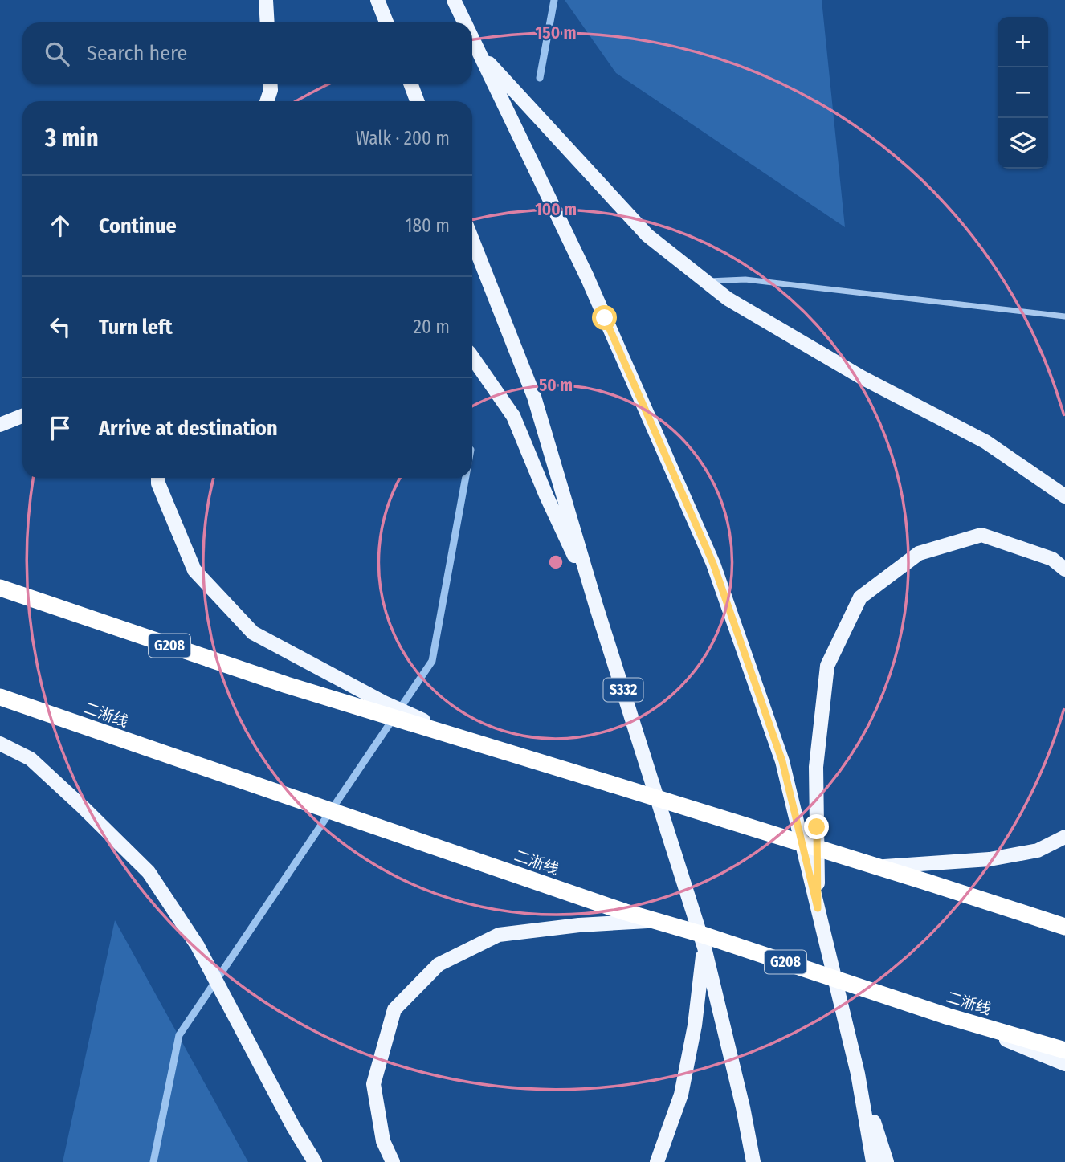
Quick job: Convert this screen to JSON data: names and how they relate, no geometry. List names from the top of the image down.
{
  "streets": {
    "highway": ["G208", "二淅线"],
    "main road": ["S332"]
  },
  "page": {
    "map_buttons": ["+", "−"],
    "search": "Search here",
    "heading": ["3 min", "Walk · 200 m"],
    "list": [
      ["Continue", "180 m"],
      ["Turn left", "20 m"],
      "Arrive at destination"
    ]
  },
  "rings": ["150 m", "100 m", "50 m"]
}
